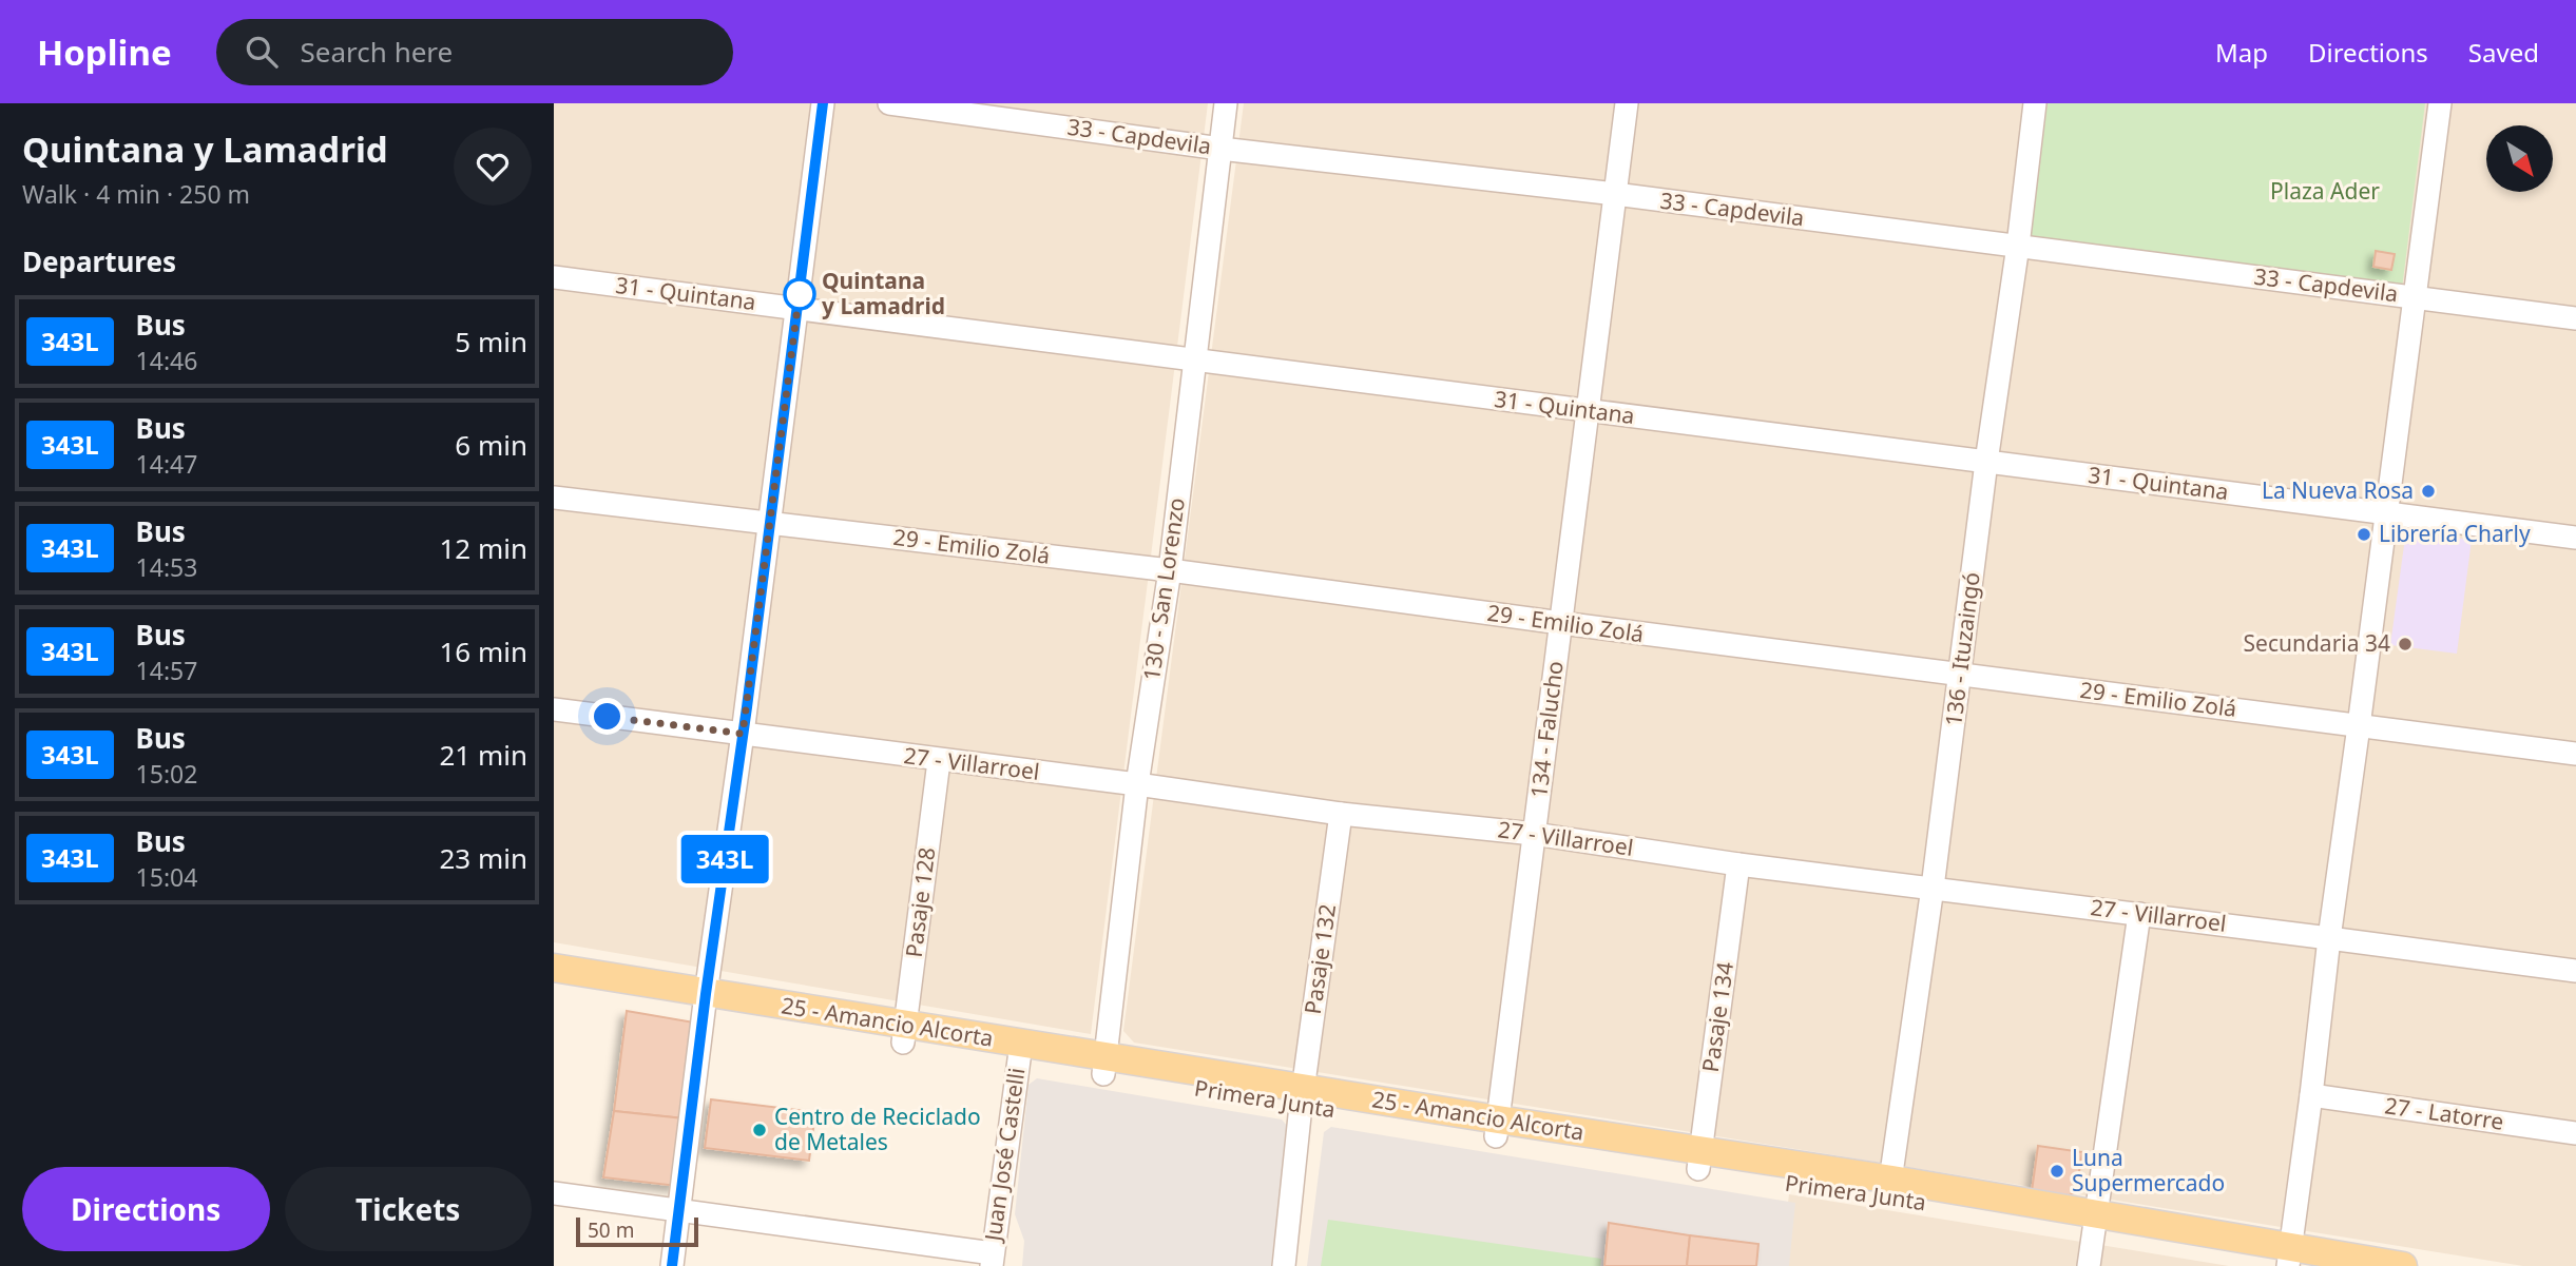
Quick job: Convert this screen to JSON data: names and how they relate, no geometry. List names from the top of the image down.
{
  "streets": {
    "main road": ["Primera Junta"],
    "street": [
      "33 - Capdevila",
      "31 - Quintana",
      "29 - Emilio Zolá",
      "130 - San Lorenzo",
      "136 - Ituzaingó",
      "134 - Falucho",
      "27 - Villarroel",
      "Pasaje 128",
      "Pasaje 132",
      "Pasaje 134",
      "27 - Latorre",
      "Juan José Castelli"
    ]
  },
  "crossings": [
    ["33 - Capdevila", "130 - San Lorenzo"],
    ["33 - Capdevila", "136 - Ituzaingó"],
    ["33 - Capdevila", "134 - Falucho"],
    ["31 - Quintana", "130 - San Lorenzo"],
    ["31 - Quintana", "136 - Ituzaingó"],
    ["31 - Quintana", "134 - Falucho"],
    ["29 - Emilio Zolá", "130 - San Lorenzo"],
    ["29 - Emilio Zolá", "136 - Ituzaingó"],
    ["29 - Emilio Zolá", "134 - Falucho"],
    ["130 - San Lorenzo", "27 - Villarroel"],
    ["130 - San Lorenzo", "Primera Junta"],
    ["136 - Ituzaingó", "27 - Villarroel"],
    ["136 - Ituzaingó", "Primera Junta"],
    ["134 - Falucho", "27 - Villarroel"],
    ["134 - Falucho", "Primera Junta"],
    ["27 - Villarroel", "Pasaje 128"],
    ["27 - Villarroel", "Pasaje 132"],
    ["27 - Villarroel", "Pasaje 134"],
    ["Pasaje 128", "Primera Junta"],
    ["Pasaje 132", "Primera Junta"],
    ["Pasaje 134", "Primera Junta"],
    ["Primera Junta", "Juan José Castelli"]
  ],
  "parks": ["Plaza Ader"],
  "places": [
    "Quintana y Lamadrid",
    "La Nueva Rosa",
    "Librería Charly",
    "Secundaria 34",
    "Centro de Reciclado de Metales",
    "Luna Supermercado"
  ],
  "lines": ["bus line 343L"],
  "scale_bar": "50 m",
  "north": "bottom right",
  "page": {
    "header": "Hopline",
    "search": "Search here",
    "nav": ["Map", "Directions", "Saved"],
    "heading": [
      ["Quintana y Lamadrid", "Walk · 4 min · 250 m"],
      "Departures"
    ],
    "on_map": "343L",
    "list": [
      {
        "mark": "343L",
        "name": "Bus",
        "note": "14:46",
        "value": "5 min"
      },
      {
        "mark": "343L",
        "name": "Bus",
        "note": "14:47",
        "value": "6 min"
      },
      {
        "mark": "343L",
        "name": "Bus",
        "note": "14:53",
        "value": "12 min"
      },
      {
        "mark": "343L",
        "name": "Bus",
        "note": "14:57",
        "value": "16 min"
      },
      {
        "mark": "343L",
        "name": "Bus",
        "note": "15:02",
        "value": "21 min"
      },
      {
        "mark": "343L",
        "name": "Bus",
        "note": "15:04",
        "value": "23 min"
      }
    ],
    "buttons": ["Directions", "Tickets"],
    "scale": "50 m"
  }
}
